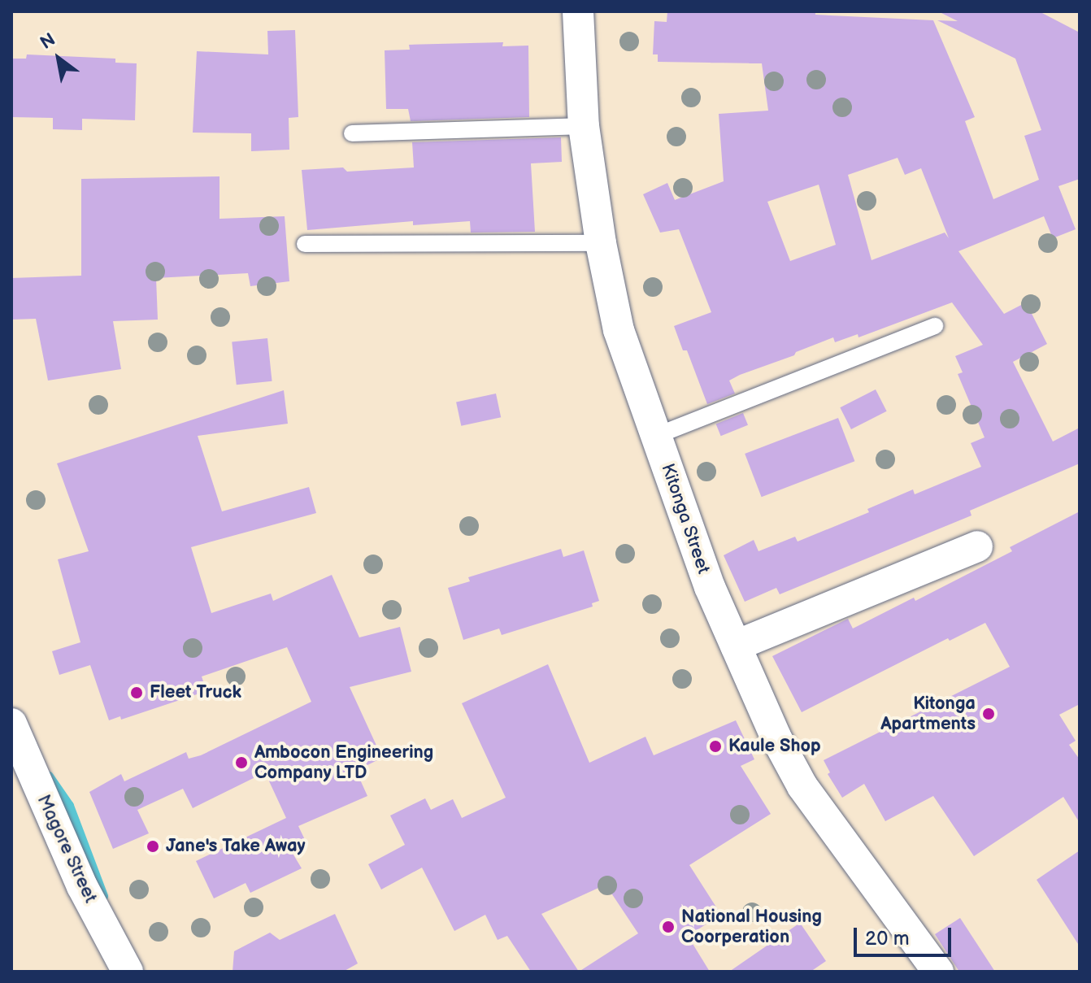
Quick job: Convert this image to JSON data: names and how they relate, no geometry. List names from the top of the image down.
{
  "streets": {
    "street": ["Kitonga Street", "Magore Street"]
  },
  "places": [
    "Fleet Truck",
    "Kitonga Apartments",
    "Kaule Shop",
    "Ambocon Engineering Company LTD",
    "Jane's Take Away",
    "National Housing Coorperation"
  ],
  "scale_bar": "20 m",
  "north": "top left"
}
